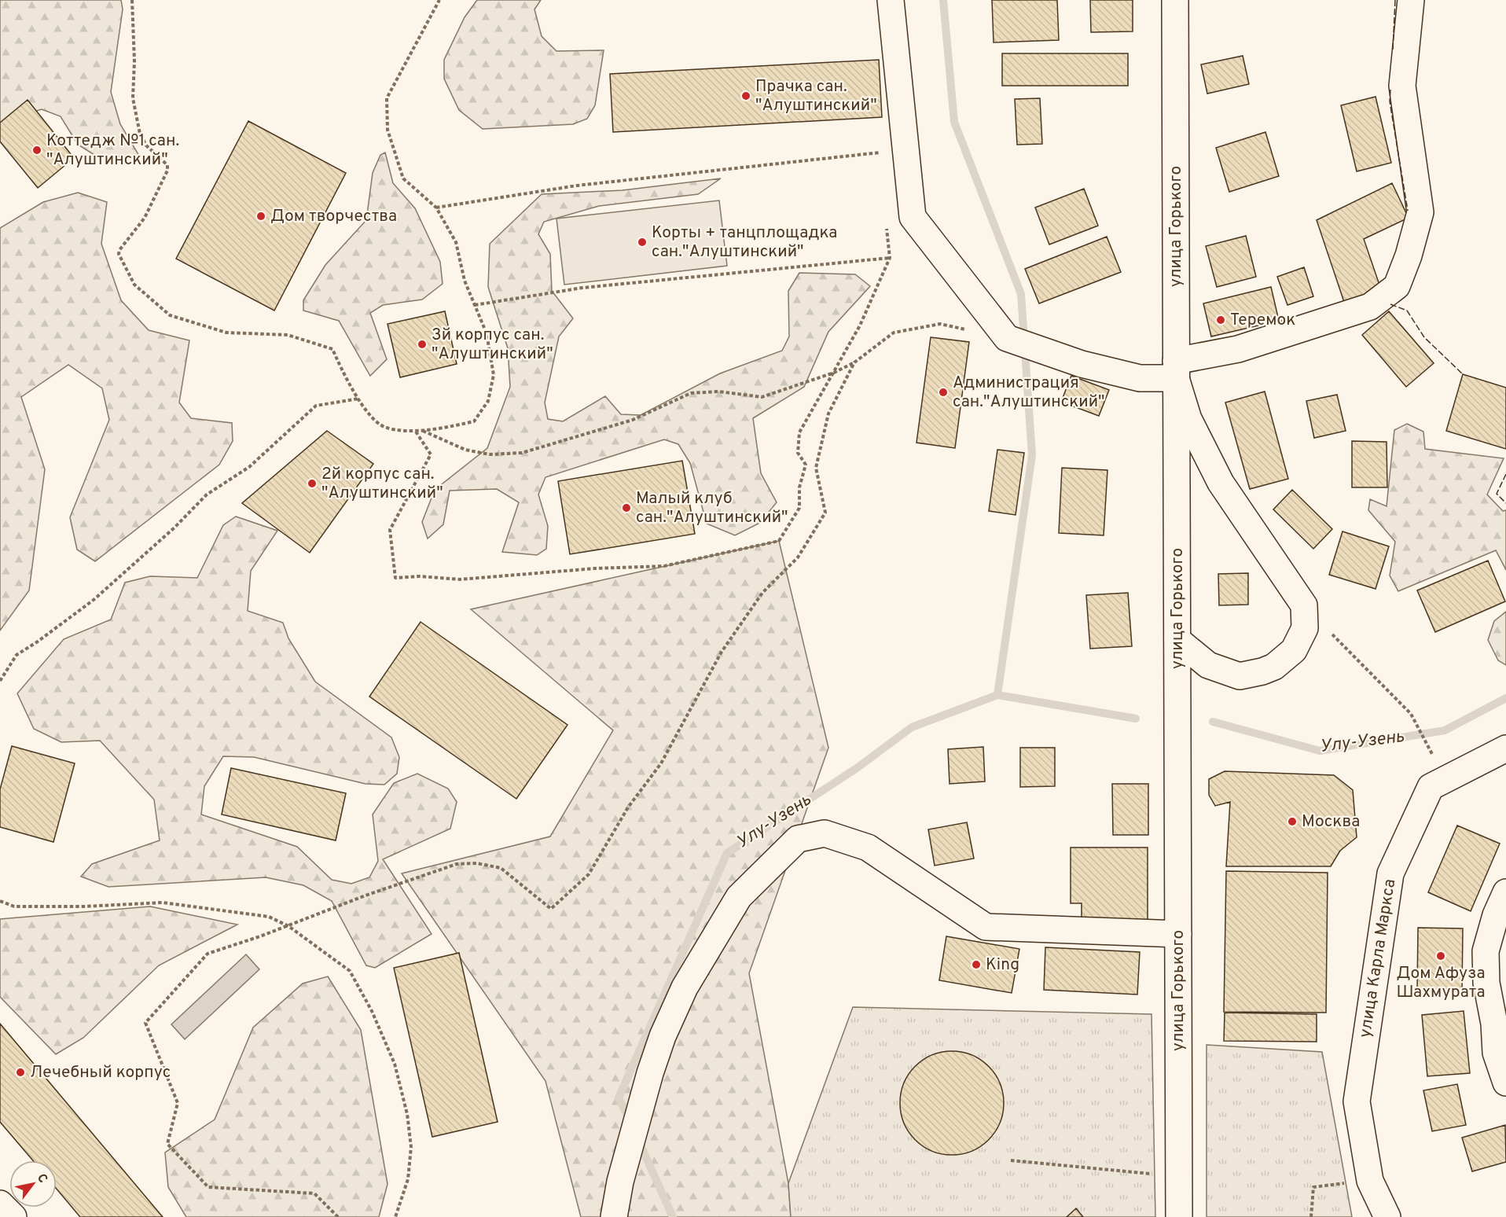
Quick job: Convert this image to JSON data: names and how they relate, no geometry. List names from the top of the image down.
{
  "streets": {
    "street": ["улица Горького", "улица Карла Маркса"]
  },
  "water": ["Улу-Узень"],
  "places": [
    "Прачка сан. \"Алуштинский\"",
    "Коттедж №1 сан. \"Алуштинский\"",
    "Дом творчества",
    "Корты + танцплощадка сан.\"Алуштинский\"",
    "Теремок",
    "3й корпус сан. \"Алуштинский\"",
    "Администрация сан.\"Алуштинский\"",
    "2й корпус сан. \"Алуштинский\"",
    "Малый клуб сан.\"Алуштинский\"",
    "Москва",
    "Дом Афуза Шахмурата",
    "King",
    "Лечебный корпус"
  ],
  "north": "top right"
}
